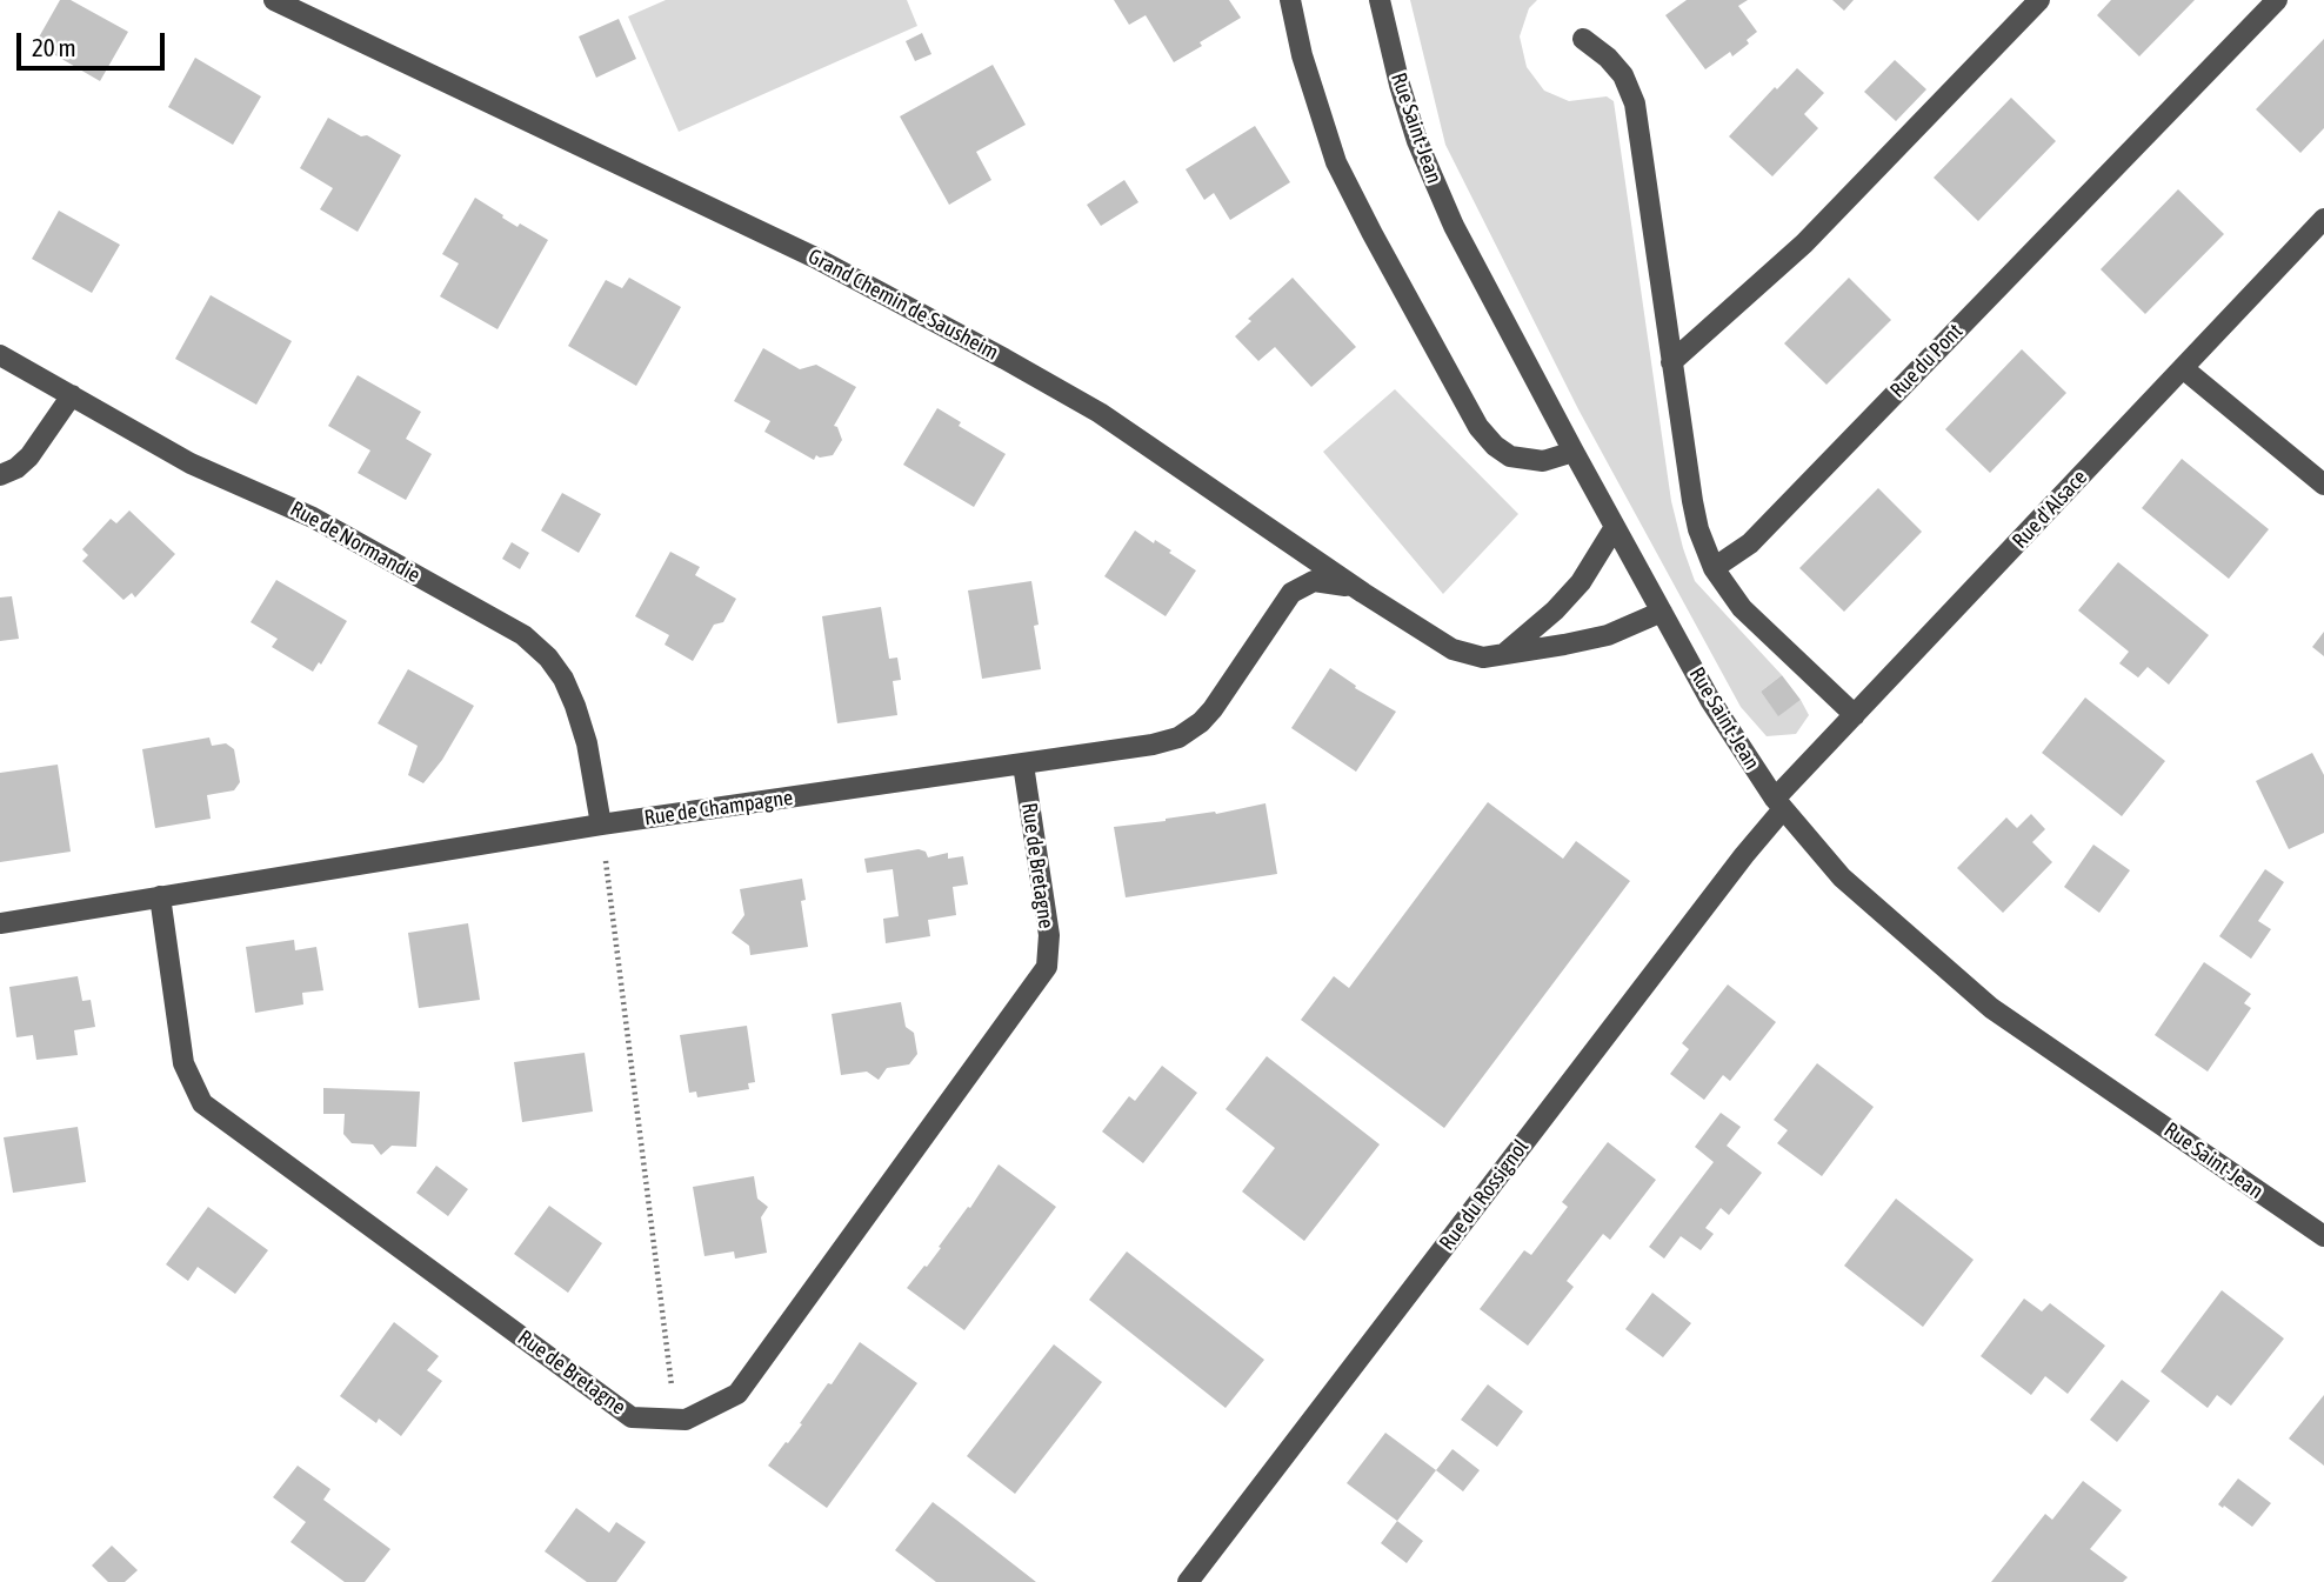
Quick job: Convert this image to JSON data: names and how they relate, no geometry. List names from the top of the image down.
{
  "streets": {
    "street": [
      "Rue Saint-Jean",
      "Grand Chemin de Sausheim",
      "Rue du Pont",
      "Rue d'Alsace",
      "Rue de Normandie",
      "Rue de Champagne",
      "Rue de Bretagne",
      "Rue du Rossignol"
    ]
  },
  "crossings": [
    ["Rue Saint-Jean", "Grand Chemin de Sausheim"],
    ["Rue Saint-Jean", "Rue d'Alsace"],
    ["Rue Saint-Jean", "Rue du Rossignol"],
    ["Grand Chemin de Sausheim", "Rue de Champagne"],
    ["Rue d'Alsace", "Rue du Rossignol"],
    ["Rue de Normandie", "Rue de Champagne"],
    ["Rue de Champagne", "Rue de Bretagne"]
  ],
  "scale_bar": "20 m"
}
